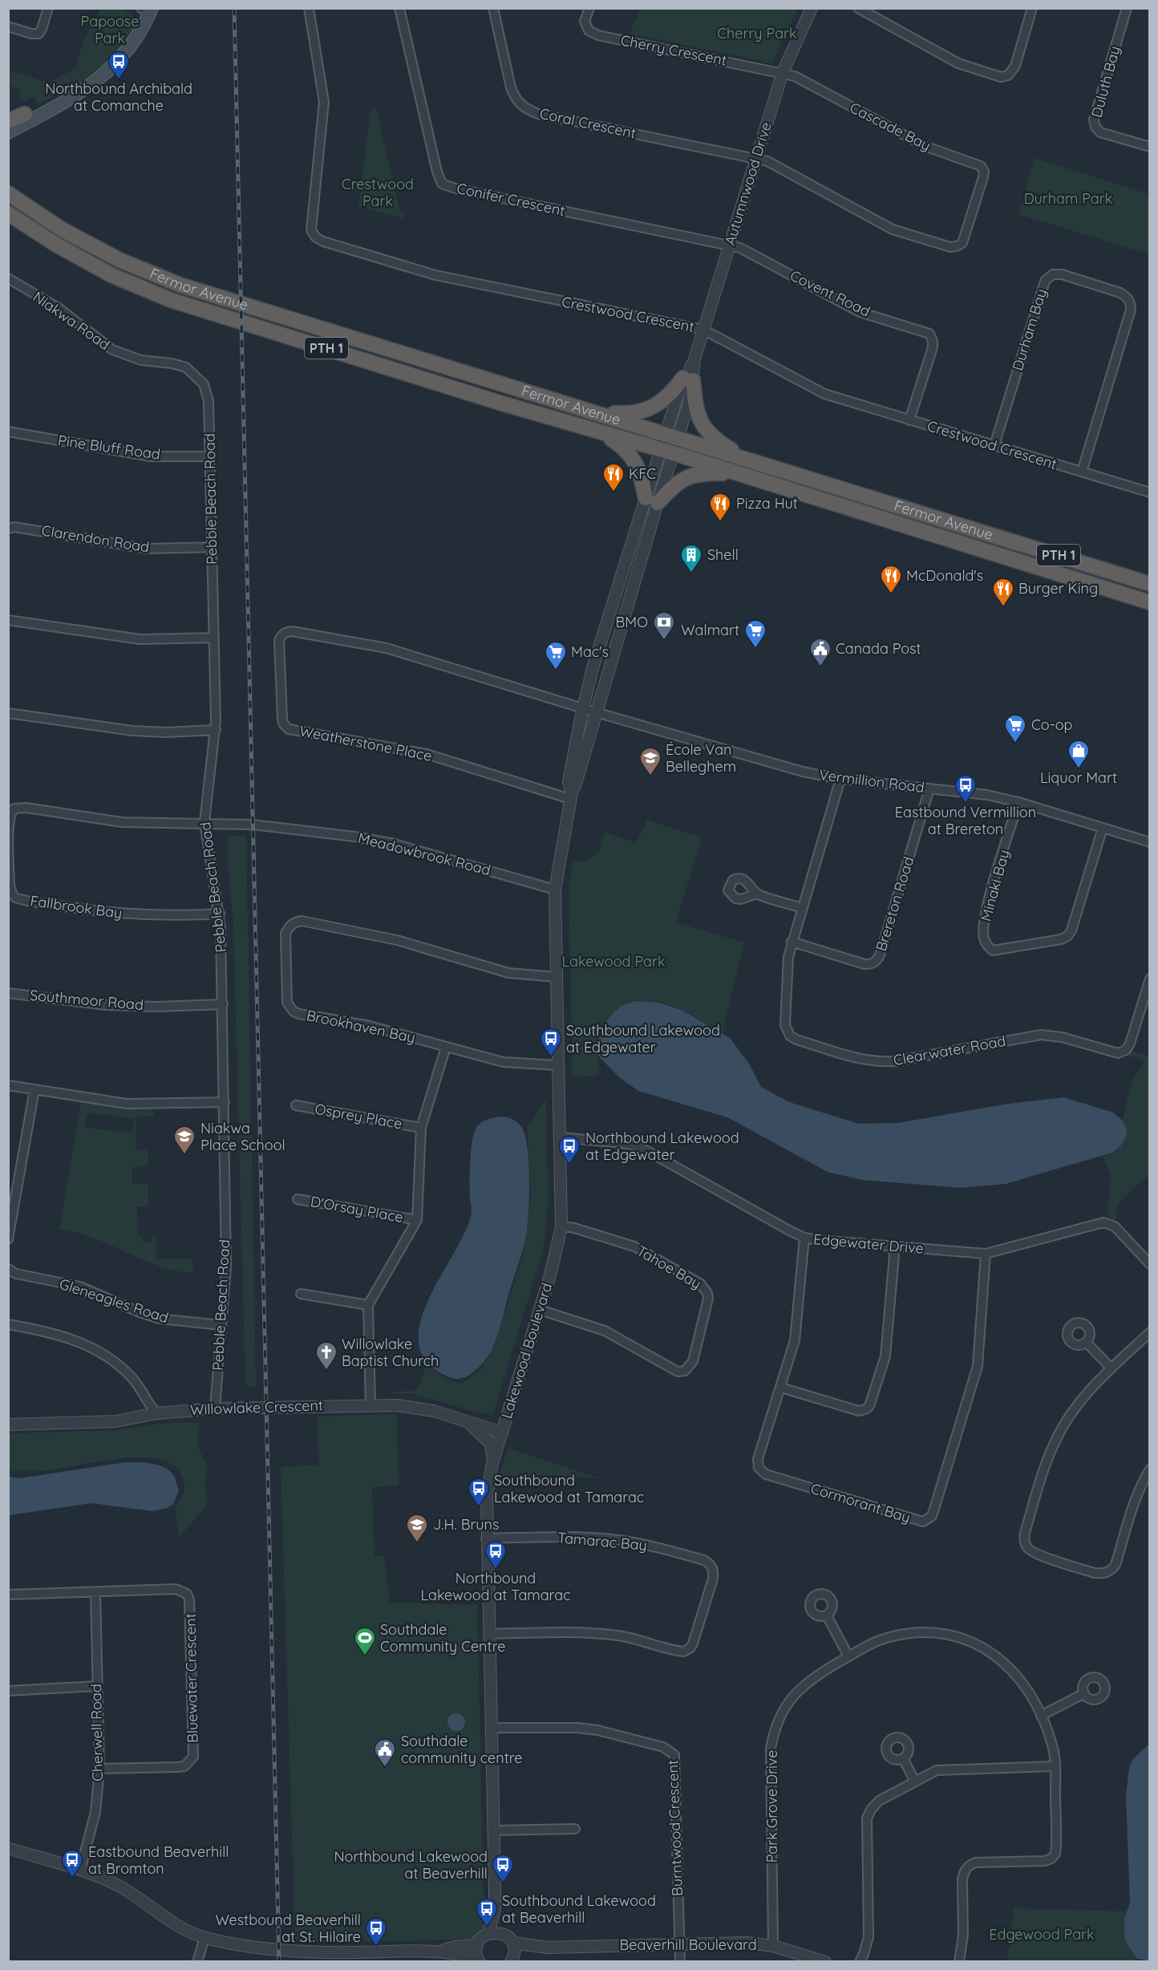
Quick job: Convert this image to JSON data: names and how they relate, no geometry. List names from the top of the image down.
{
  "streets": {
    "highway": ["Fermor Avenue", "PTH 1"],
    "street": [
      "Cherry Crescent",
      "Duluth Bay",
      "Coral Crescent",
      "Cascade Bay",
      "Autumnwood Drive",
      "Conifer Crescent",
      "Covent Road",
      "Crestwood Crescent",
      "Niakwa Road",
      "Durham Bay",
      "Pine Bluff Road",
      "Pebble Beach Road",
      "Clarendon Road",
      "Weatherstone Place",
      "Vermillion Road",
      "Meadowbrook Road",
      "Minaki Bay",
      "Brereton Road",
      "Fallbrook Bay",
      "Southmoor Road",
      "Brookhaven Bay",
      "Clearwater Road",
      "Osprey Place",
      "D'Orsay Place",
      "Edgewater Drive",
      "Tahoe Bay",
      "Gleneagles Road",
      "Lakewood Boulevard",
      "Willowlake Crescent",
      "Cormorant Bay",
      "Tamarac Bay",
      "Bluewater Crescent",
      "Cherwell Road",
      "Park Grove Drive",
      "Burntwood Crescent",
      "Beaverhill Boulevard"
    ]
  },
  "crossings": [
    ["Cherry Crescent", "Cascade Bay"],
    ["Cherry Crescent", "Autumnwood Drive"],
    ["Coral Crescent", "Cascade Bay"],
    ["Coral Crescent", "Autumnwood Drive"],
    ["Cascade Bay", "Autumnwood Drive"],
    ["Autumnwood Drive", "Conifer Crescent"],
    ["Autumnwood Drive", "Fermor Avenue"],
    ["Autumnwood Drive", "Covent Road"],
    ["Autumnwood Drive", "Crestwood Crescent"],
    ["Autumnwood Drive", "Lakewood Boulevard"],
    ["Conifer Crescent", "Covent Road"],
    ["Fermor Avenue", "Lakewood Boulevard"],
    ["Covent Road", "Crestwood Crescent"],
    ["Crestwood Crescent", "Durham Bay"],
    ["Niakwa Road", "Pebble Beach Road"],
    ["Pine Bluff Road", "Pebble Beach Road"],
    ["Pebble Beach Road", "Clarendon Road"],
    ["Pebble Beach Road", "Meadowbrook Road"],
    ["Pebble Beach Road", "Fallbrook Bay"],
    ["Pebble Beach Road", "Southmoor Road"],
    ["Pebble Beach Road", "Gleneagles Road"],
    ["Pebble Beach Road", "Willowlake Crescent"],
    ["Weatherstone Place", "Vermillion Road"],
    ["Weatherstone Place", "Lakewood Boulevard"],
    ["Vermillion Road", "Minaki Bay"],
    ["Vermillion Road", "Brereton Road"],
    ["Vermillion Road", "Clearwater Road"],
    ["Vermillion Road", "Lakewood Boulevard"],
    ["Meadowbrook Road", "Fallbrook Bay"],
    ["Meadowbrook Road", "Lakewood Boulevard"],
    ["Brereton Road", "Clearwater Road"],
    ["Brookhaven Bay", "Lakewood Boulevard"],
    ["Edgewater Drive", "Lakewood Boulevard"],
    ["Edgewater Drive", "Cormorant Bay"],
    ["Tahoe Bay", "Lakewood Boulevard"],
    ["Lakewood Boulevard", "Willowlake Crescent"],
    ["Lakewood Boulevard", "Tamarac Bay"],
    ["Lakewood Boulevard", "Burntwood Crescent"],
    ["Bluewater Crescent", "Cherwell Road"],
    ["Park Grove Drive", "Beaverhill Boulevard"],
    ["Burntwood Crescent", "Beaverhill Boulevard"]
  ],
  "parks": [
    "Papoose Park",
    "Cherry Park",
    "Crestwood Park",
    "Durham Park",
    "Lakewood Park",
    "Edgewood Park"
  ],
  "places": {
    "bus stop": [
      "Northbound Archibald at Comanche",
      "Eastbound Vermillion at Brereton",
      "Southbound Lakewood at Edgewater",
      "Northbound Lakewood at Edgewater",
      "Southbound Lakewood at Tamarac",
      "Northbound Lakewood at Tamarac",
      "Eastbound Beaverhill at Bromton",
      "Northbound Lakewood at Beaverhill",
      "Southbound Lakewood at Beaverhill",
      "Westbound Beaverhill at St. Hilaire"
    ],
    "restaurant": [
      "KFC",
      "Pizza Hut",
      "McDonald's",
      "Burger King"
    ],
    "building": ["Shell"],
    "bank": ["BMO"],
    "supermarket": ["Walmart", "Mac's", "Co-op"],
    "public building": ["Canada Post", "Southdale community centre"],
    "shop": ["Liquor Mart"],
    "school or university": ["École Van Belleghem", "Niakwa Place School", "J.H. Bruns"],
    "church": ["Willowlake Baptist Church"],
    "sports": ["Southdale Community Centre"]
  }
}
